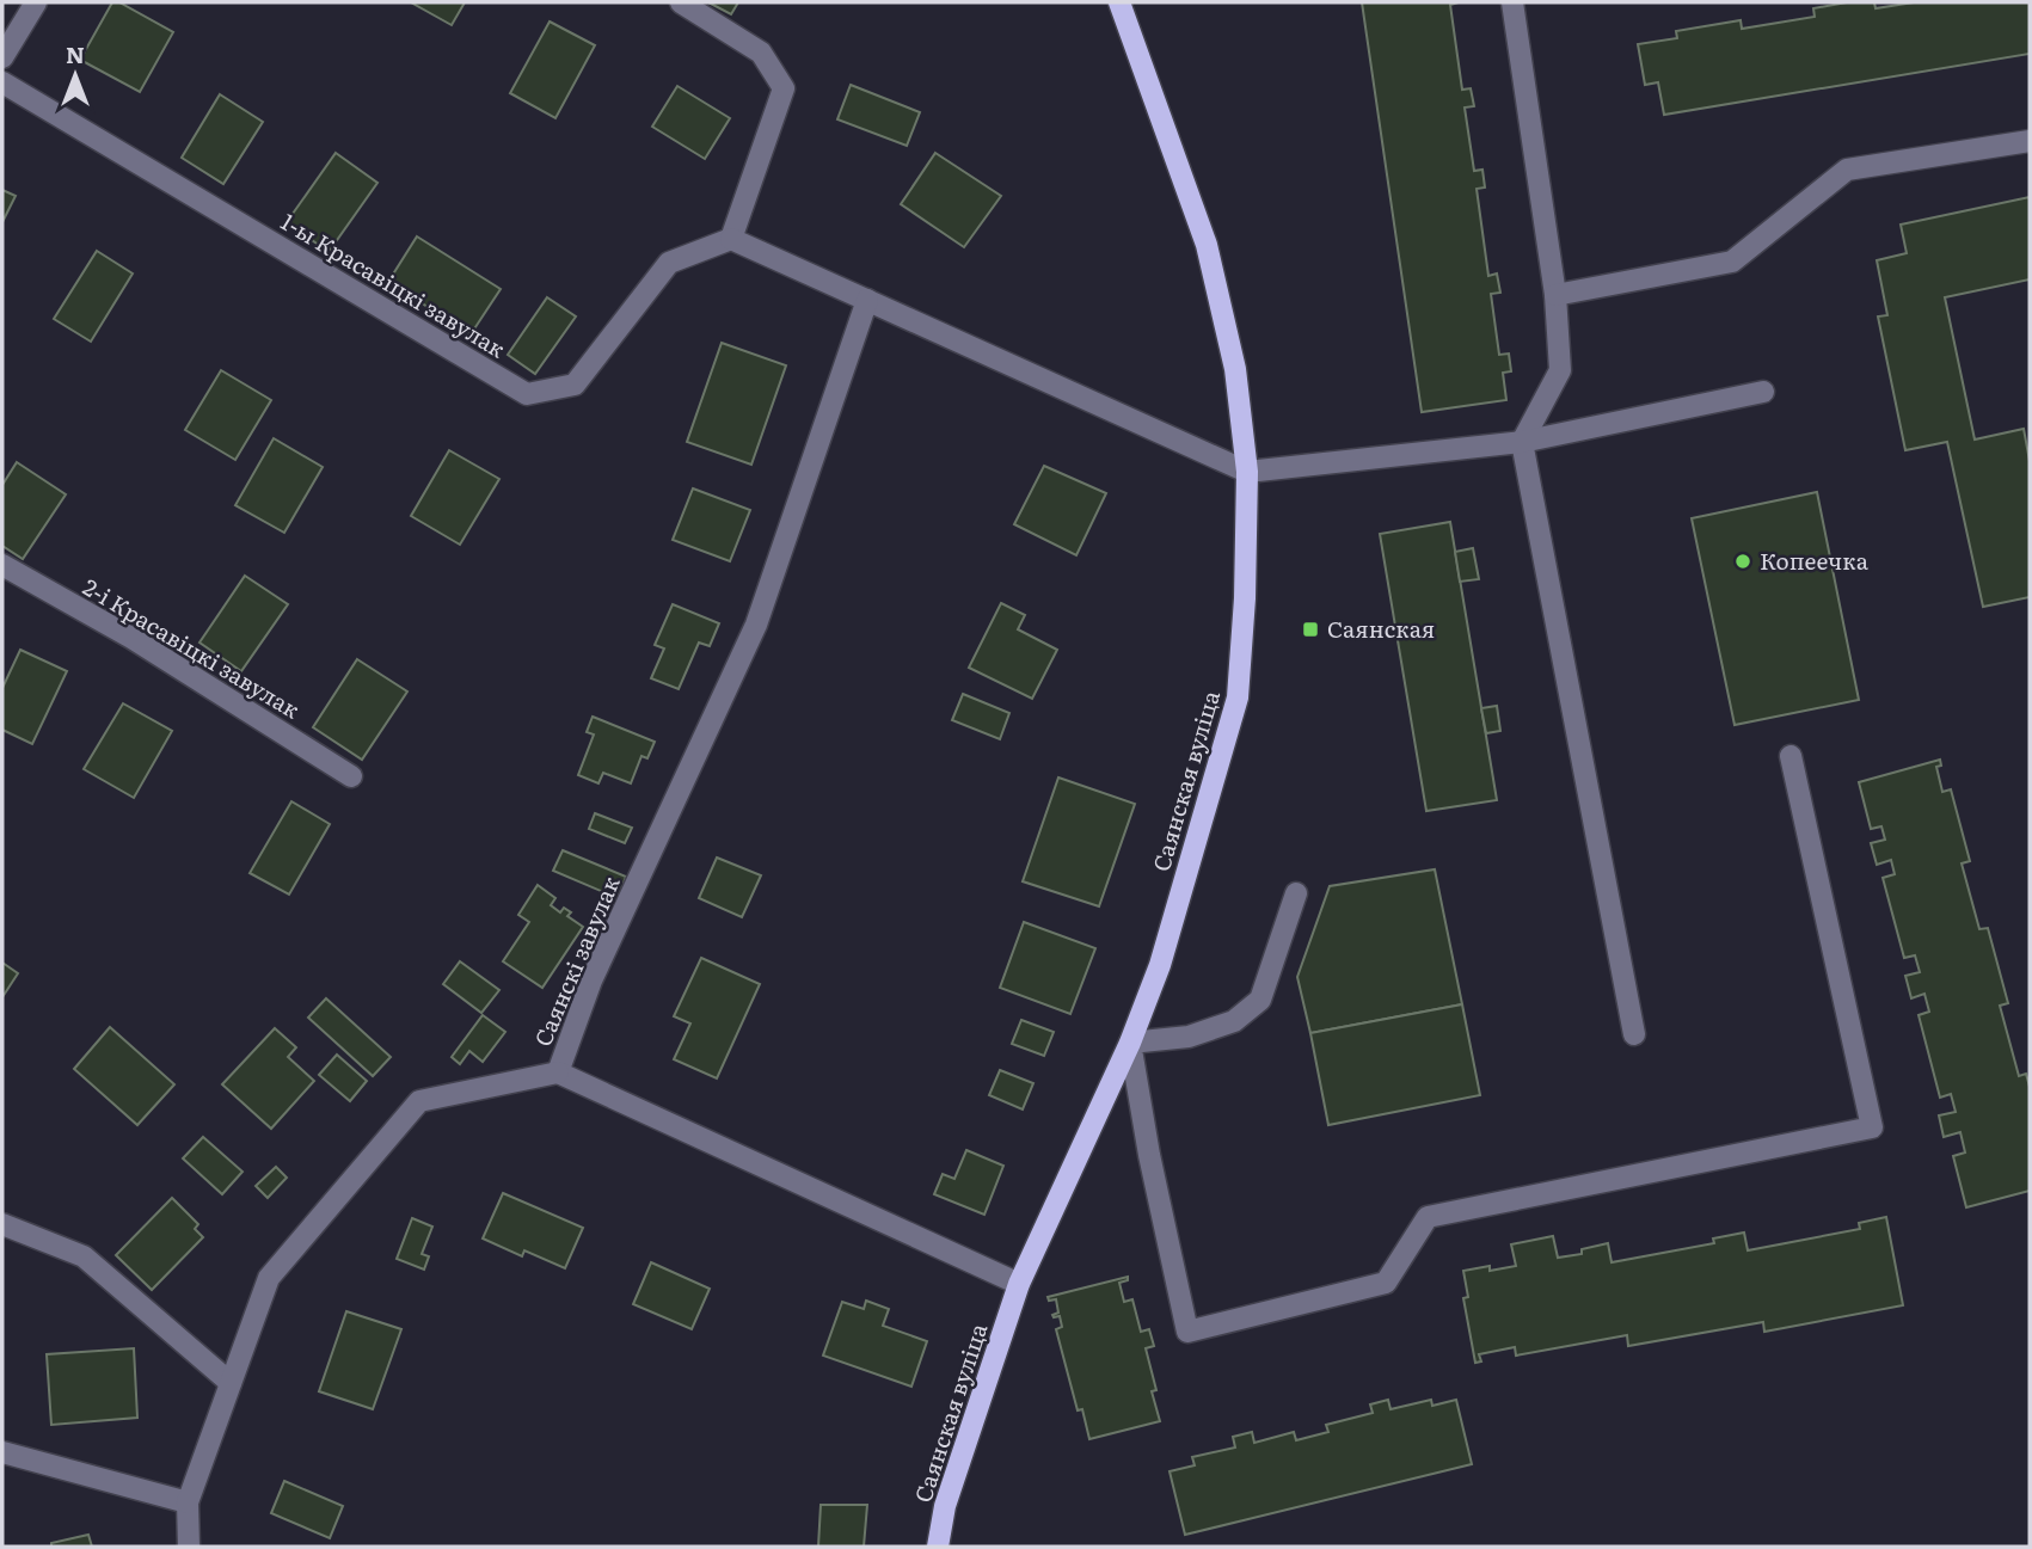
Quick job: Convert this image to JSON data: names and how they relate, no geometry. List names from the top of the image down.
{
  "streets": {
    "main road": ["Саянская вуліца"],
    "street": ["1-ы Красавіцкі завулак", "2-і Красавіцкі завулак", "Саянскі завулак"]
  },
  "places": {
    "other": ["Копеечка"],
    "transit": ["Саянская"]
  },
  "north": "top"
}
